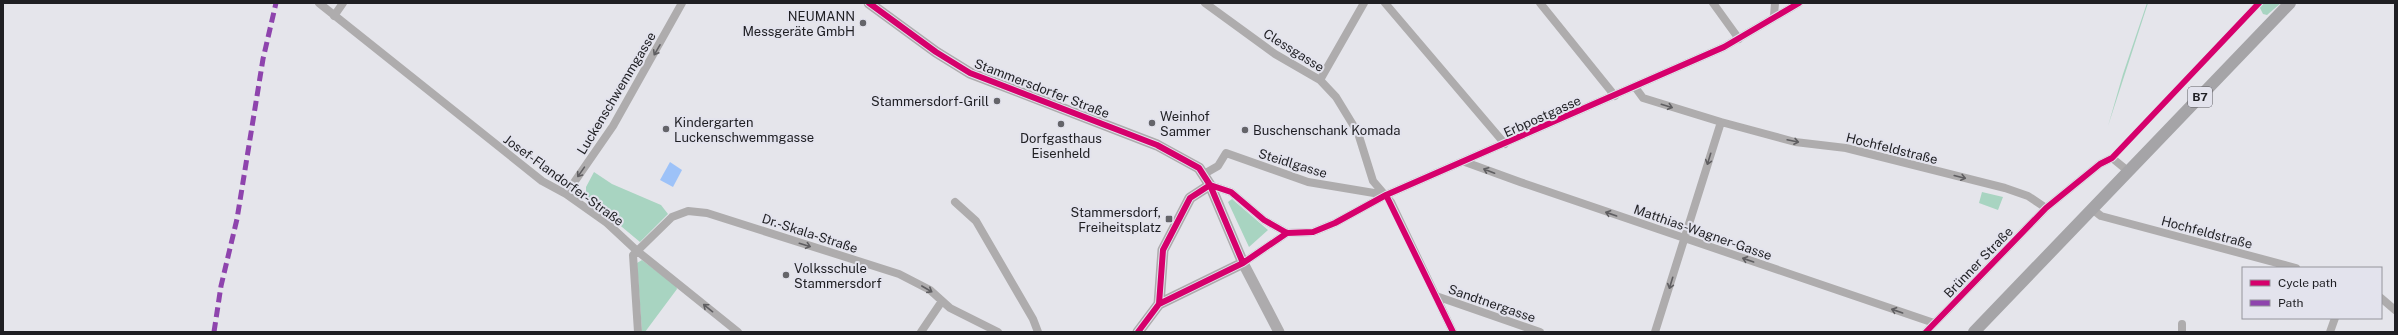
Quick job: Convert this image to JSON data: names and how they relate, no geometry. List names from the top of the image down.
{
  "streets": {
    "main road": ["Stammersdorfer Straße", "B7"],
    "street": [
      "Clessgasse",
      "Luckenschwemmgasse",
      "Erbpostgasse",
      "Hochfeldstraße",
      "Steidlgasse",
      "Josef-Flandorfer-Straße",
      "Matthias-Wagner-Gasse",
      "Dr.-Skala-Straße",
      "Brünner Straße",
      "Sandtnergasse"
    ]
  },
  "crossings": [
    ["Clessgasse", "Erbpostgasse"],
    ["Clessgasse", "Steidlgasse"],
    ["Clessgasse", "Sandtnergasse"],
    ["Stammersdorfer Straße", "Steidlgasse"],
    ["Luckenschwemmgasse", "Josef-Flandorfer-Straße"],
    ["B7", "Hochfeldstraße"],
    ["Erbpostgasse", "Hochfeldstraße"],
    ["Erbpostgasse", "Steidlgasse"],
    ["Erbpostgasse", "Matthias-Wagner-Gasse"],
    ["Hochfeldstraße", "Brünner Straße"],
    ["Josef-Flandorfer-Straße", "Dr.-Skala-Straße"],
    ["Matthias-Wagner-Gasse", "Brünner Straße"]
  ],
  "one_way": [
    "Luckenschwemmgasse",
    "Hochfeldstraße",
    "Matthias-Wagner-Gasse",
    "Dr.-Skala-Straße"
  ],
  "places": {
    "other": [
      "NEUMANN Messgeräte GmbH",
      "Stammersdorf-Grill",
      "Weinhof Sammer",
      "Dorfgasthaus Eisenheld",
      "Kindergarten Luckenschwemmgasse",
      "Buschenschank Komada",
      "Volksschule Stammersdorf"
    ],
    "transit": ["Stammersdorf, Freiheitsplatz"]
  },
  "legend": ["Cycle path", "Path"]
}
